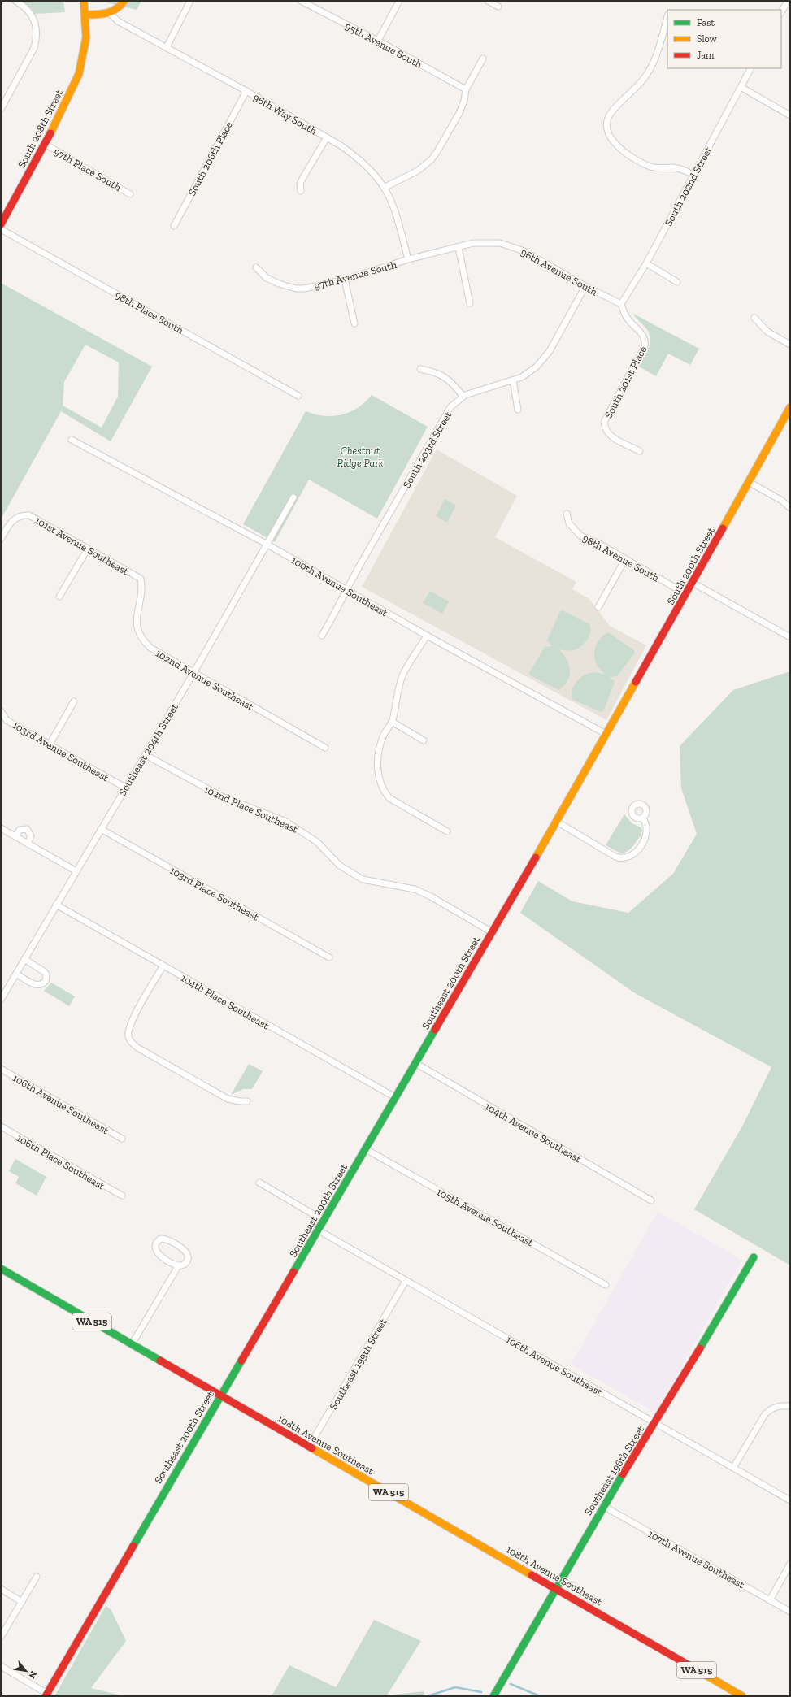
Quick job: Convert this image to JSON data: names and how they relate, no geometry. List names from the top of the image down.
{
  "streets": {
    "street": [
      "95th Avenue South",
      "96th Way South",
      "South 208th Street",
      "South 206th Place",
      "97th Place South",
      "South 202nd Street",
      "96th Avenue South",
      "97th Avenue South",
      "98th Place South",
      "South 201st Place",
      "South 203rd Street",
      "101st Avenue Southeast",
      "98th Avenue South",
      "South 200th Street",
      "100th Avenue Southeast",
      "102nd Avenue Southeast",
      "Southeast 204th Street",
      "103rd Avenue Southeast",
      "102nd Place Southeast",
      "103rd Place Southeast",
      "Southeast 200th Street",
      "104th Place Southeast",
      "106th Avenue Southeast",
      "104th Avenue Southeast",
      "106th Place Southeast",
      "105th Avenue Southeast",
      "WA 515",
      "Southeast 199th Street",
      "108th Avenue Southeast",
      "Southeast 196th Street",
      "107th Avenue Southeast"
    ]
  },
  "crossings": [
    ["96th Way South", "South 206th Place"],
    ["96th Way South", "97th Avenue South"],
    ["South 208th Street", "97th Place South"],
    ["South 202nd Street", "96th Avenue South"],
    ["South 202nd Street", "South 201st Place"],
    ["96th Avenue South", "97th Avenue South"],
    ["96th Avenue South", "South 201st Place"],
    ["96th Avenue South", "South 203rd Street"],
    ["South 203rd Street", "100th Avenue Southeast"],
    ["101st Avenue Southeast", "102nd Avenue Southeast"],
    ["98th Avenue South", "South 200th Street"],
    ["South 200th Street", "100th Avenue Southeast"],
    ["South 200th Street", "Southeast 200th Street"],
    ["100th Avenue Southeast", "Southeast 204th Street"],
    ["100th Avenue Southeast", "Southeast 200th Street"],
    ["102nd Avenue Southeast", "Southeast 204th Street"],
    ["Southeast 204th Street", "103rd Avenue Southeast"],
    ["Southeast 204th Street", "102nd Place Southeast"],
    ["Southeast 204th Street", "103rd Place Southeast"],
    ["Southeast 204th Street", "104th Place Southeast"],
    ["102nd Place Southeast", "Southeast 200th Street"],
    ["Southeast 200th Street", "104th Place Southeast"],
    ["Southeast 200th Street", "106th Avenue Southeast"],
    ["Southeast 200th Street", "104th Avenue Southeast"],
    ["Southeast 200th Street", "105th Avenue Southeast"],
    ["Southeast 200th Street", "108th Avenue Southeast"],
    ["106th Avenue Southeast", "Southeast 199th Street"],
    ["106th Avenue Southeast", "Southeast 196th Street"],
    ["Southeast 199th Street", "108th Avenue Southeast"],
    ["108th Avenue Southeast", "Southeast 196th Street"],
    ["Southeast 196th Street", "107th Avenue Southeast"]
  ],
  "parks": ["Chestnut Ridge Park"],
  "legend": ["Fast", "Slow", "Jam"],
  "north": "bottom right"
}
